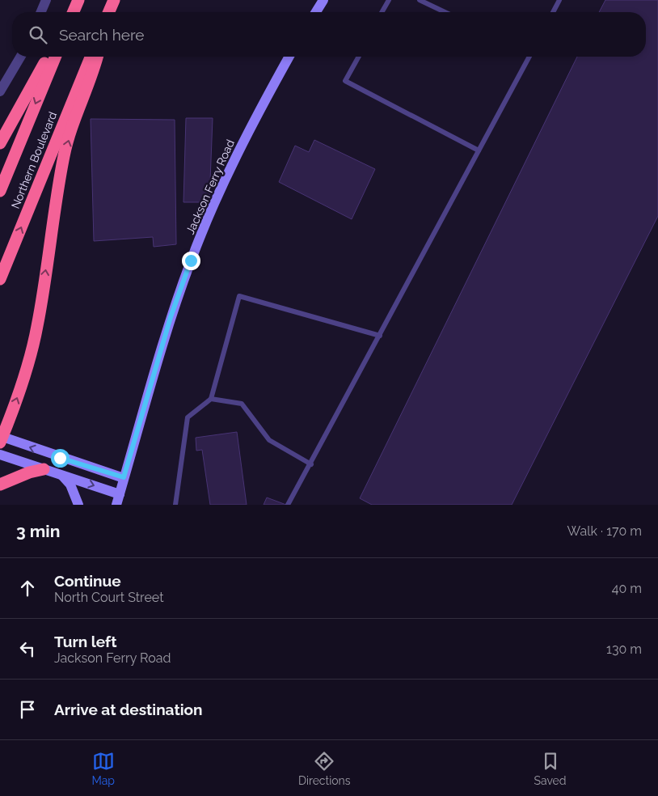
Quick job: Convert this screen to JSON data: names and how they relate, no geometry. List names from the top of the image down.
{
  "streets": {
    "highway": ["Northern Boulevard"],
    "main road": ["Jackson Ferry Road"]
  },
  "page": {
    "search": "Search here",
    "heading": ["3 min", "Walk · 170 m"],
    "list": [
      ["Continue", "North Court Street", "40 m"],
      ["Turn left", "Jackson Ferry Road", "130 m"],
      "Arrive at destination"
    ],
    "nav": ["Map", "Directions", "Saved"]
  }
}
